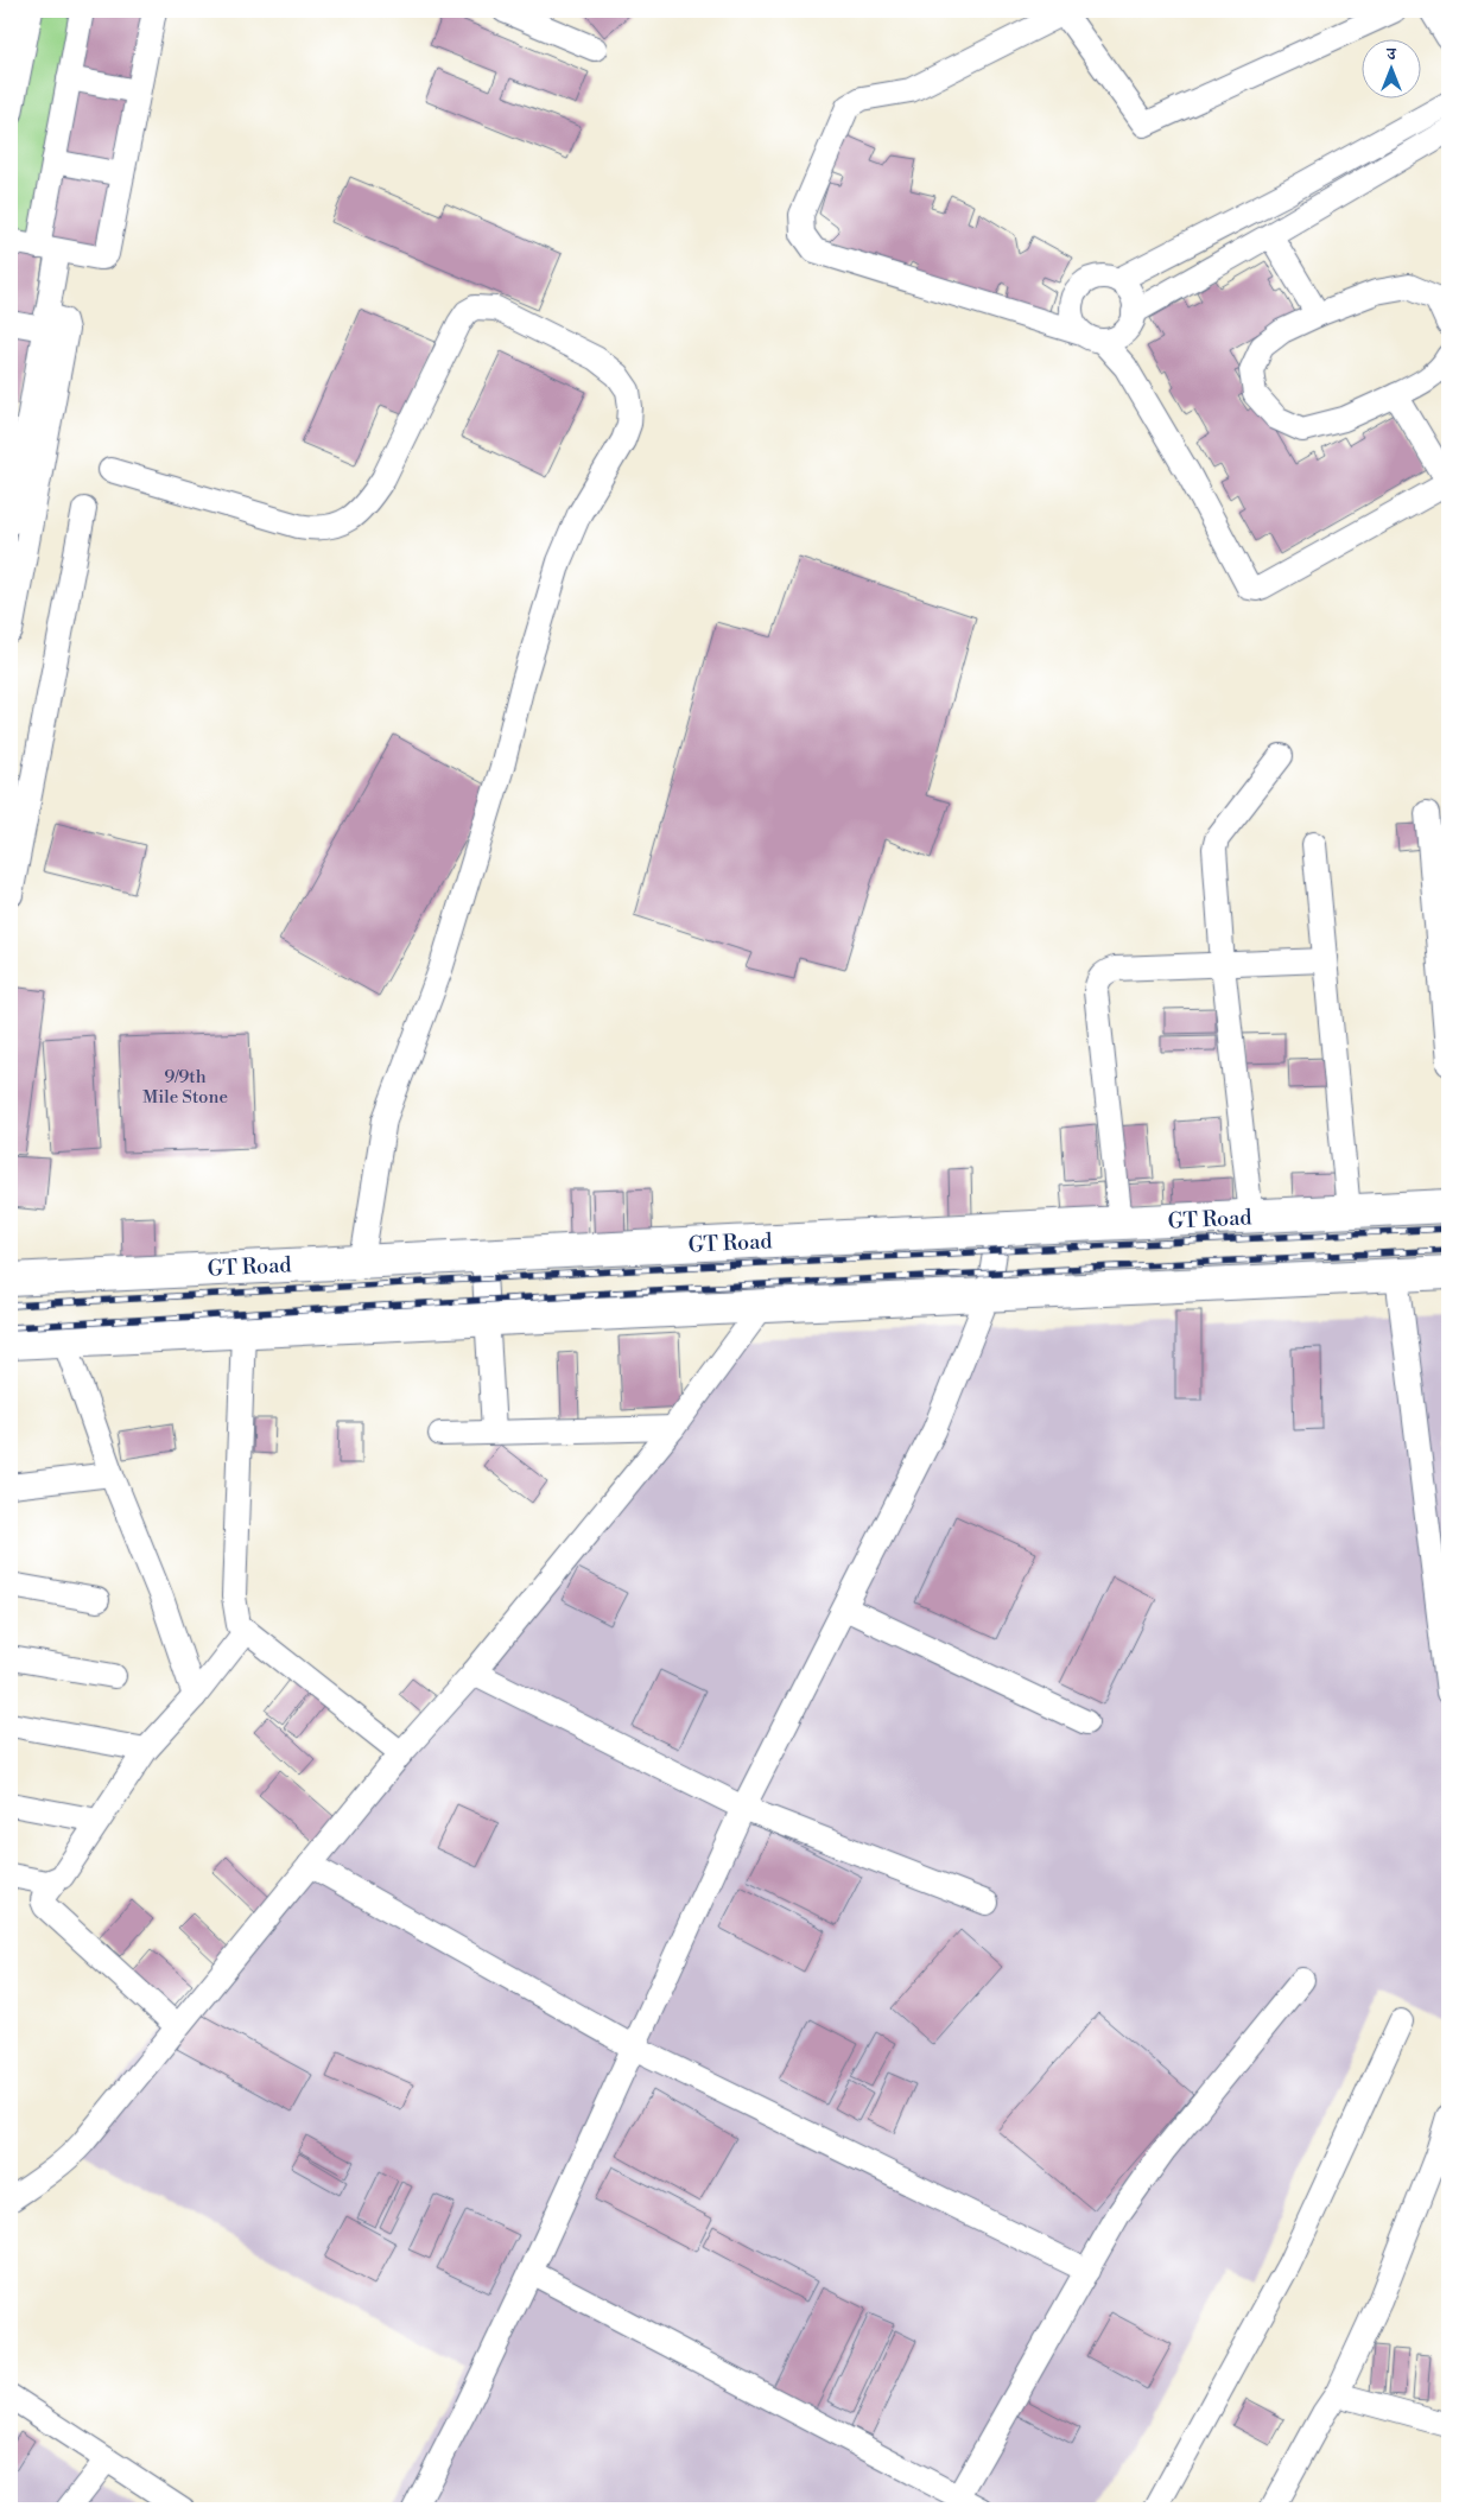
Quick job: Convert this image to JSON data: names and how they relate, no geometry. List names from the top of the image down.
{
  "streets": {
    "highway": ["GT Road"]
  },
  "house_numbers": ["9/9th Mile Stone"],
  "north": "top"
}
